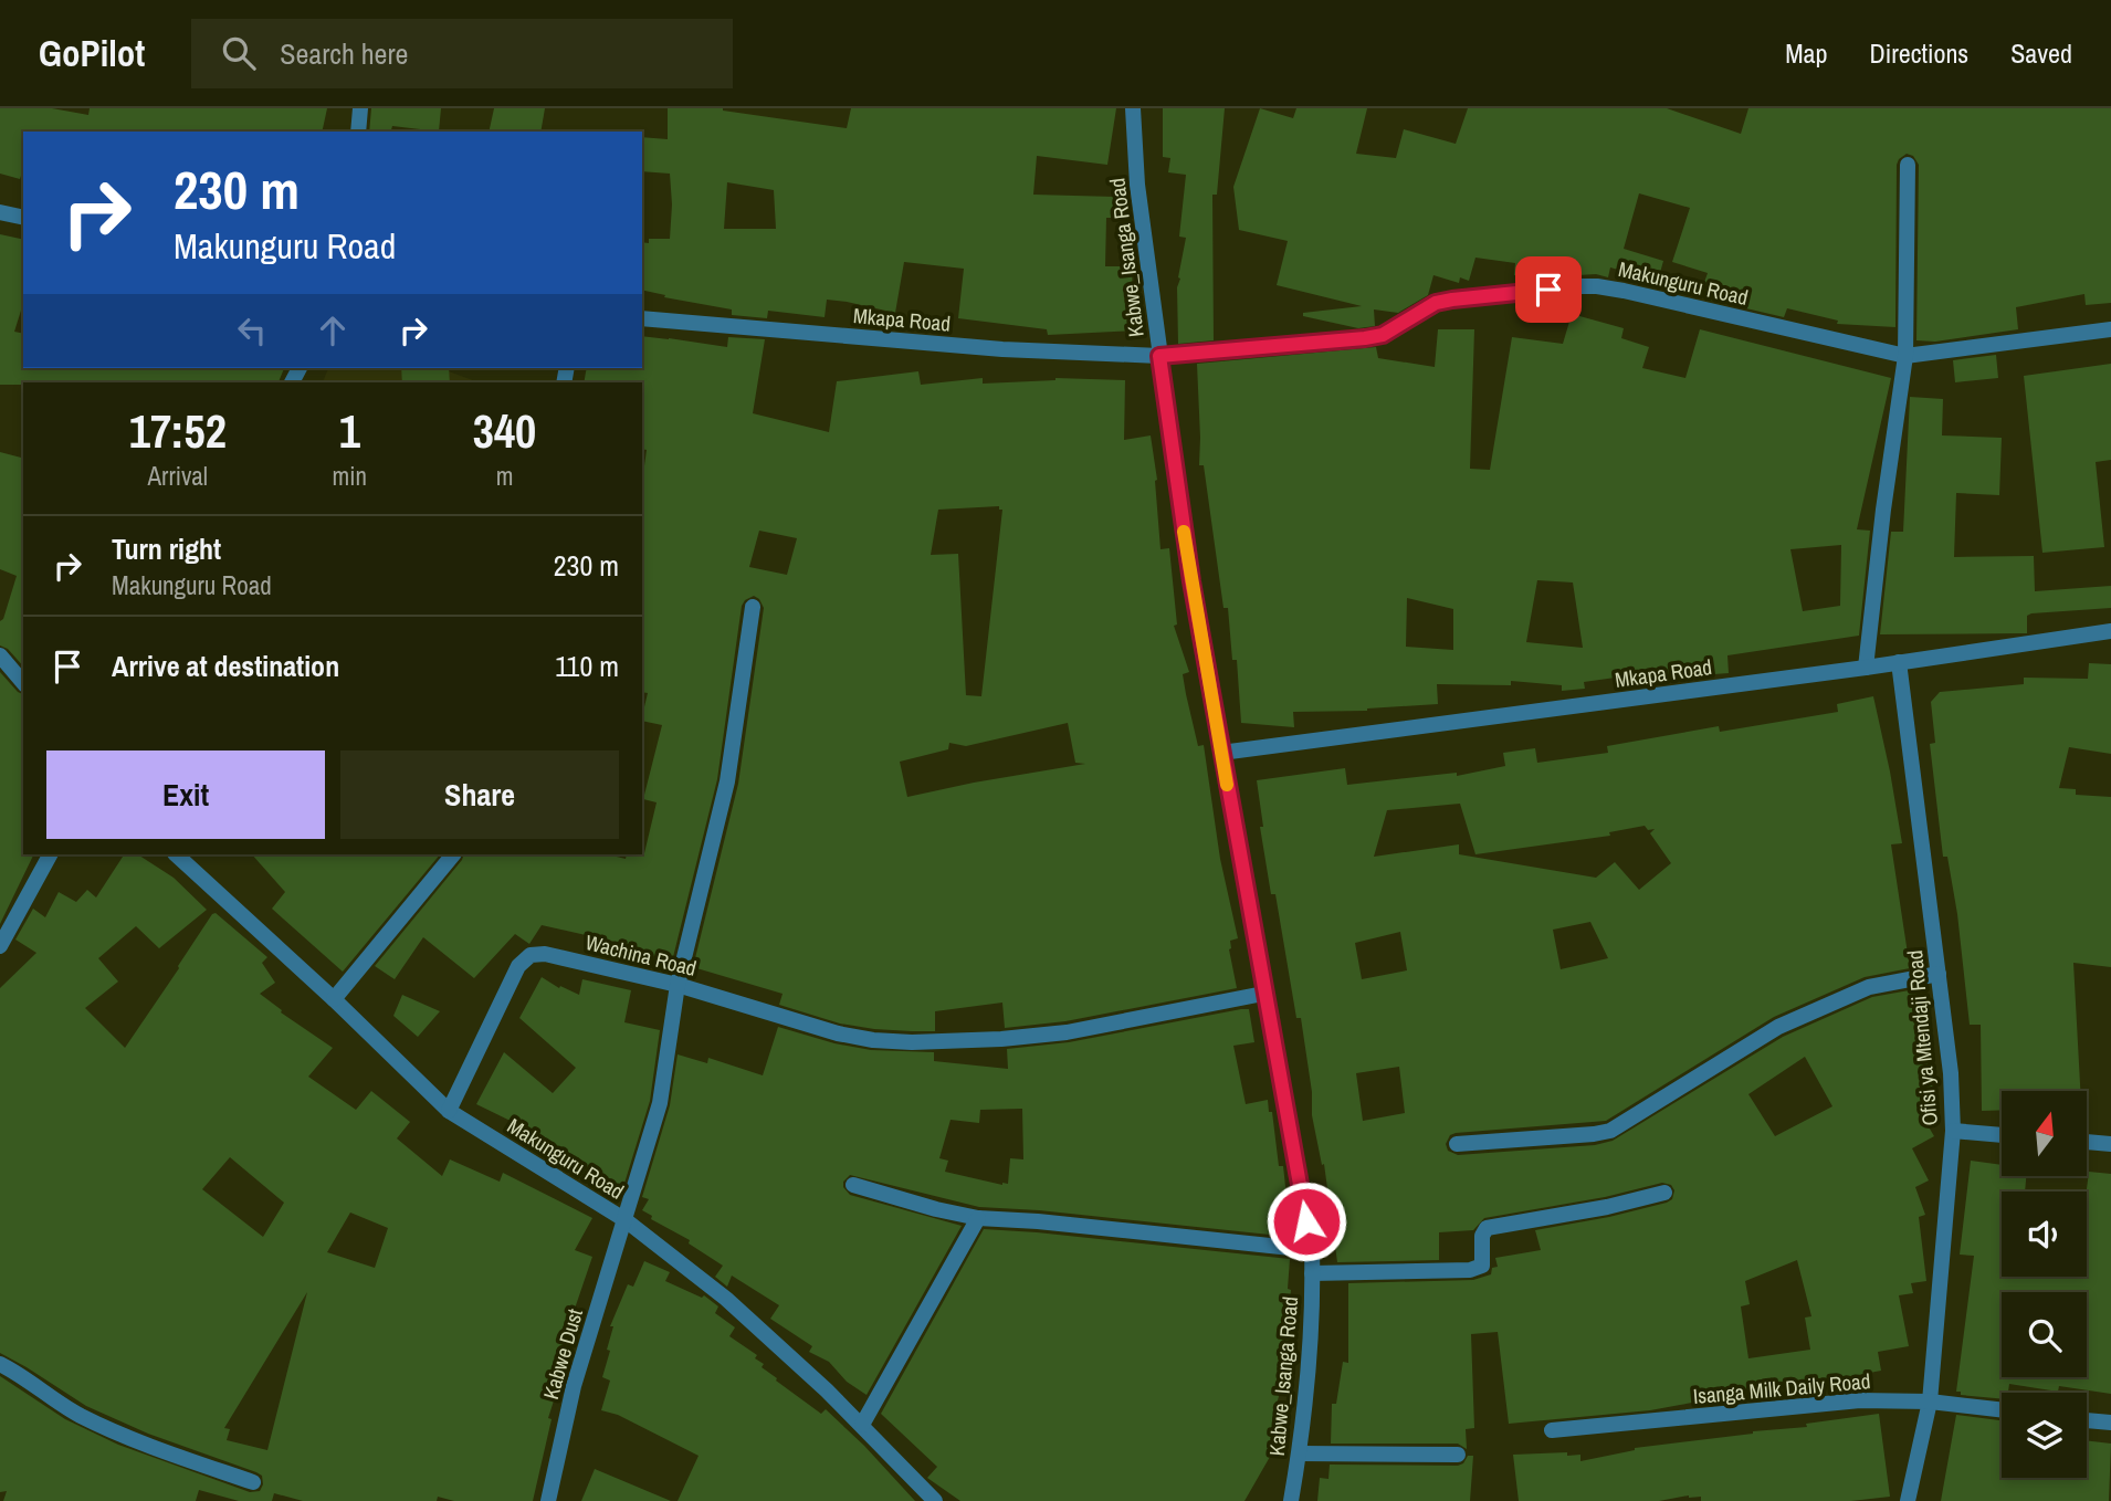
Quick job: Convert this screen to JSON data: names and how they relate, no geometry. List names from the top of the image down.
{
  "streets": {
    "street": [
      "Kabwe_Isanga Road",
      "Makunguru Road",
      "Mkapa Road",
      "Wachina Road",
      "Ofisi ya Mtendaji Road",
      "Kabwe Dust",
      "Isanga Milk Daily Road"
    ]
  },
  "crossings": [
    ["Kabwe_Isanga Road", "Makunguru Road"],
    ["Kabwe_Isanga Road", "Mkapa Road"],
    ["Kabwe_Isanga Road", "Wachina Road"],
    ["Makunguru Road", "Mkapa Road"],
    ["Makunguru Road", "Wachina Road"],
    ["Makunguru Road", "Kabwe Dust"],
    ["Mkapa Road", "Ofisi ya Mtendaji Road"],
    ["Wachina Road", "Kabwe Dust"],
    ["Ofisi ya Mtendaji Road", "Isanga Milk Daily Road"]
  ],
  "north": "top",
  "page": {
    "header": "GoPilot",
    "search": "Search here",
    "nav": ["Map", "Directions", "Saved"],
    "turn": ["230 m", "Makunguru Road"],
    "eta": [
      "17:52",
      "Arrival",
      "1",
      "min",
      "340",
      "m"
    ],
    "list": [
      {
        "name": "Turn right",
        "note": "Makunguru Road",
        "value": "230 m"
      },
      {
        "name": "Arrive at destination",
        "value": "110 m"
      }
    ],
    "buttons": ["Exit", "Share"]
  }
}
